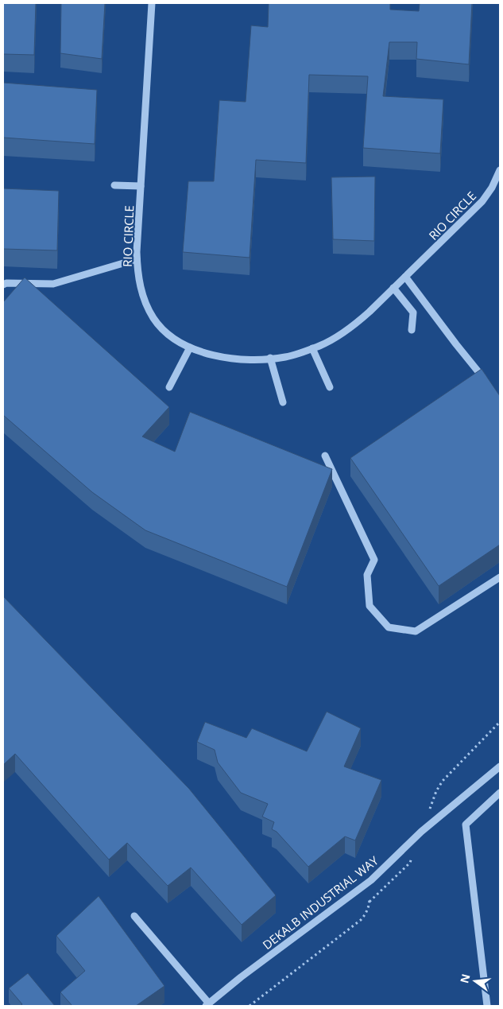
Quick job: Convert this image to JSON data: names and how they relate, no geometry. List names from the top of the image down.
{
  "streets": {
    "street": ["RIO CIRCLE", "DEKALB INDUSTRIAL WAY"]
  },
  "north": "left"
}
